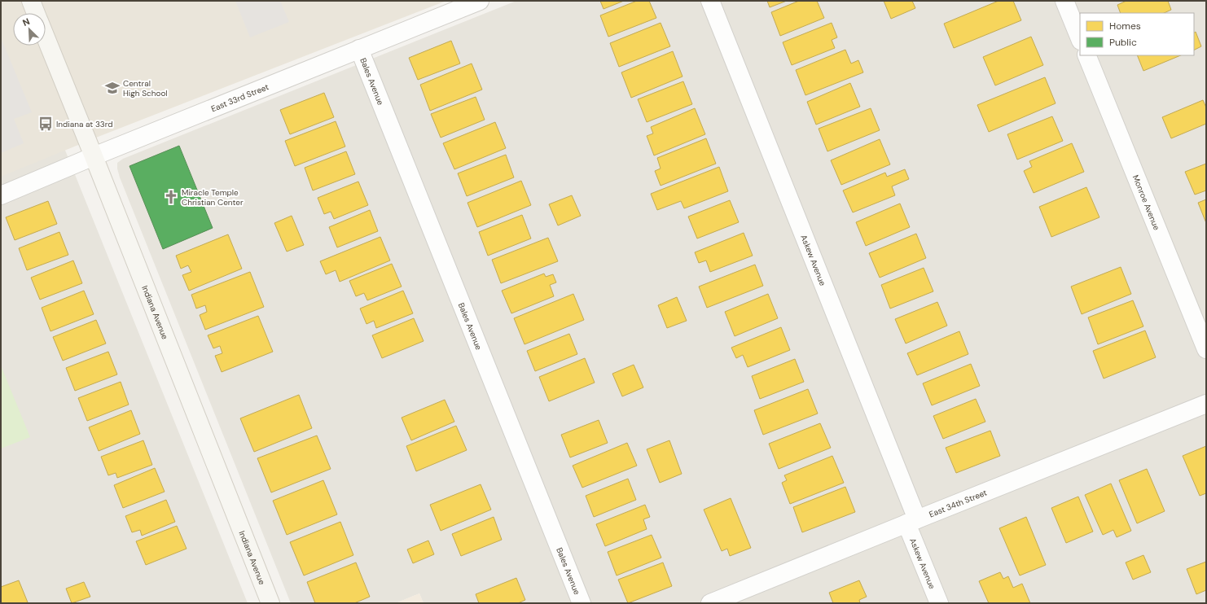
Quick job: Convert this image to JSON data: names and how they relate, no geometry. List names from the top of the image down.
{
  "streets": {
    "street": [
      "Bales Avenue",
      "East 33rd Street",
      "Monroe Avenue",
      "Askew Avenue",
      "Indiana Avenue",
      "East 34th Street"
    ]
  },
  "crossings": [
    ["Bales Avenue", "East 33rd Street"],
    ["East 33rd Street", "Indiana Avenue"],
    ["Askew Avenue", "East 34th Street"]
  ],
  "places": {
    "school or university": ["Central High School"],
    "bus stop": ["Indiana at 33rd"],
    "church": ["Miracle Temple Christian Center"]
  },
  "legend": ["Homes", "Public"],
  "north": "top left"
}
